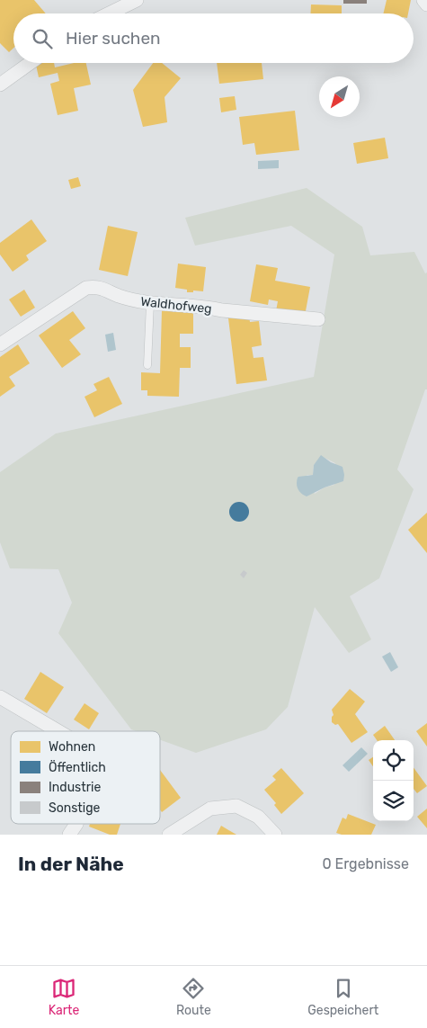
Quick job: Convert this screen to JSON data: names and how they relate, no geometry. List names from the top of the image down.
{
  "streets": {
    "street": ["Waldhofweg"]
  },
  "legend": [
    "Wohnen",
    "Öffentlich",
    "Industrie",
    "Sonstige"
  ],
  "north": "bottom left",
  "page": {
    "search": "Hier suchen",
    "heading": ["In der Nähe", "0 Ergebnisse"],
    "nav": ["Karte", "Route", "Gespeichert"]
  }
}
